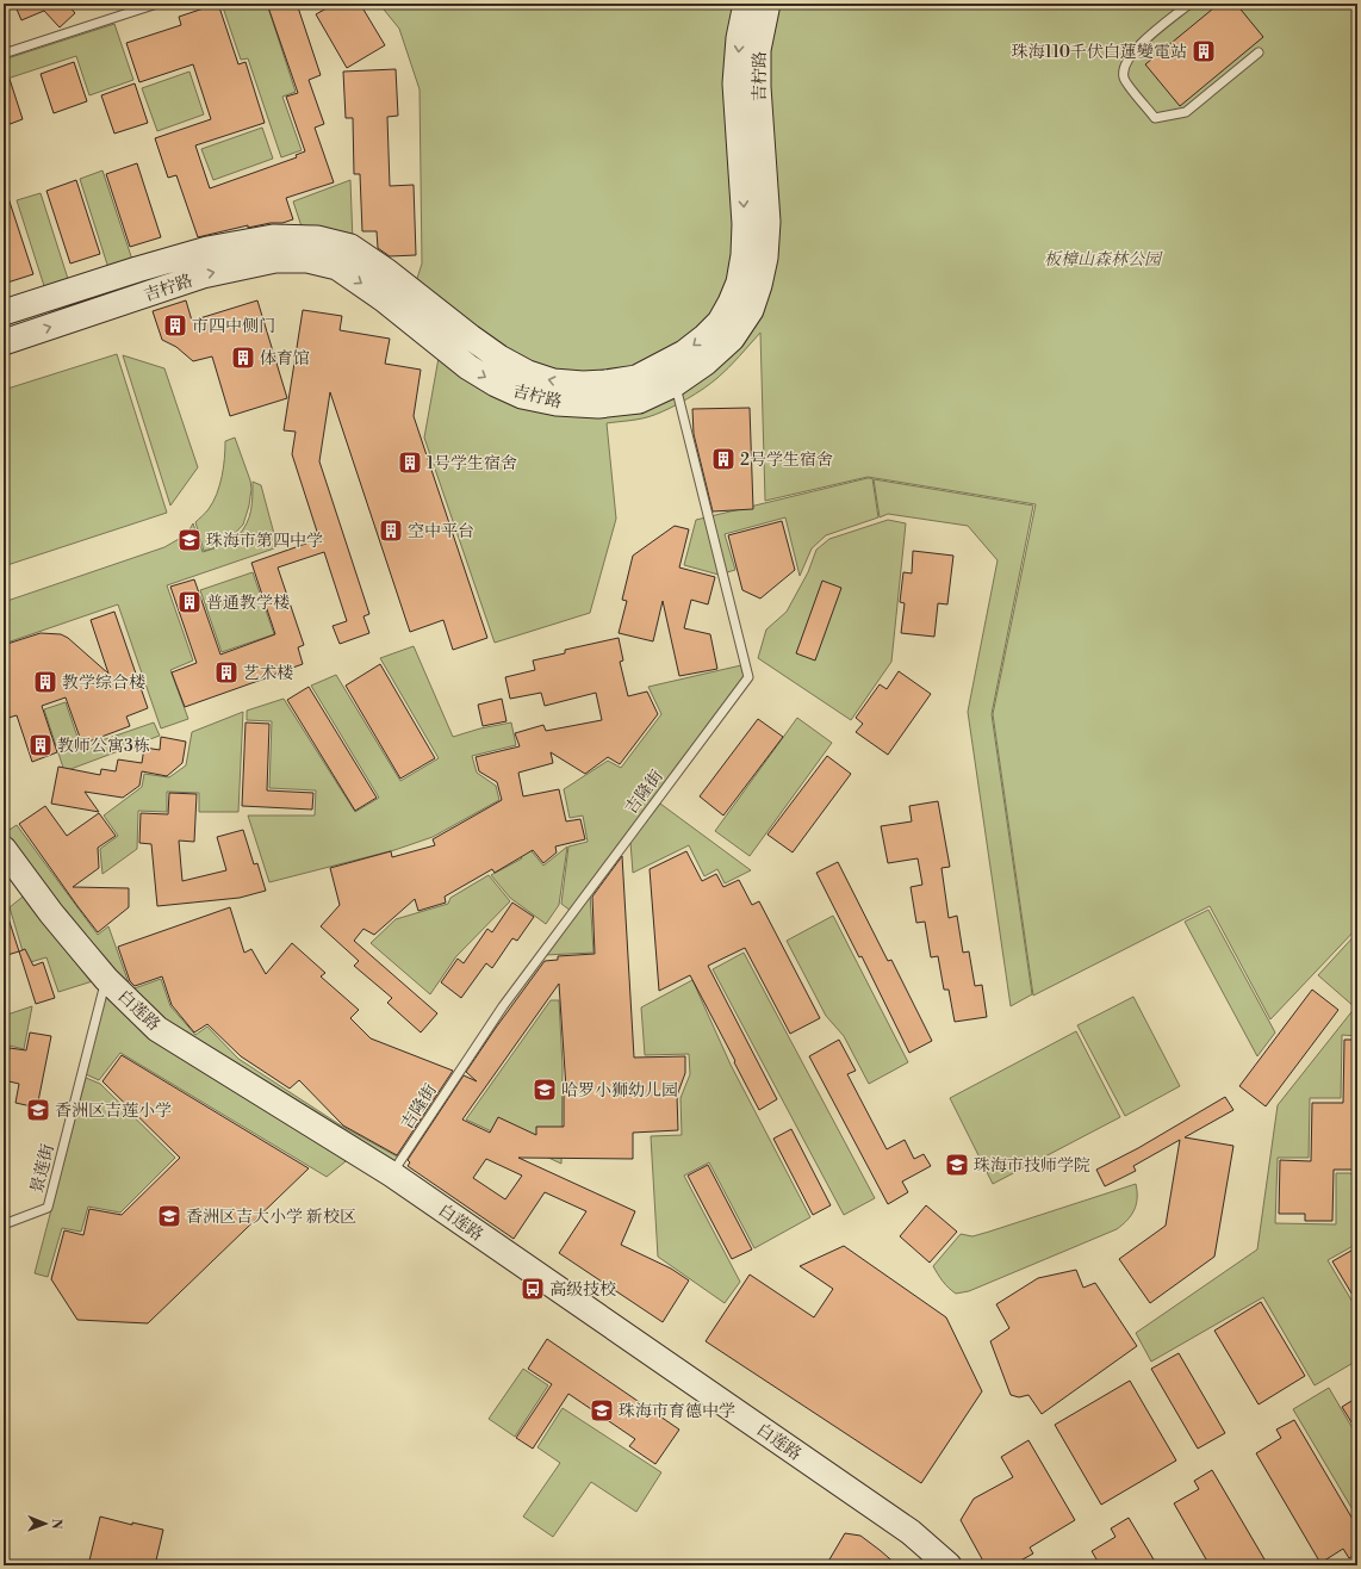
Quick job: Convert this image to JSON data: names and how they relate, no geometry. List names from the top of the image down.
{
  "streets": {
    "main road": ["吉柠路", "白莲路"],
    "lane": ["吉隆街", "景莲街"]
  },
  "crossings": [
    ["吉柠路", "吉隆街"],
    ["吉隆街", "白莲路"],
    ["白莲路", "景莲街"]
  ],
  "parks": ["板樟山森林公园"],
  "places": {
    "building": [
      "珠海110千伏白蓮變電站",
      "市四中侧门",
      "体育馆",
      "2号学生宿舍",
      "1号学生宿舍",
      "空中平台",
      "普通教学楼",
      "艺术楼",
      "教学综合楼",
      "教师公寓3栋"
    ],
    "school or university": [
      "珠海市第四中学",
      "哈罗小狮幼儿园",
      "香洲区吉莲小学",
      "珠海市技师学院",
      "香洲区吉大小学 新校区",
      "珠海市育德中学"
    ],
    "bus stop": ["高级技校"]
  },
  "north": "right"
}
